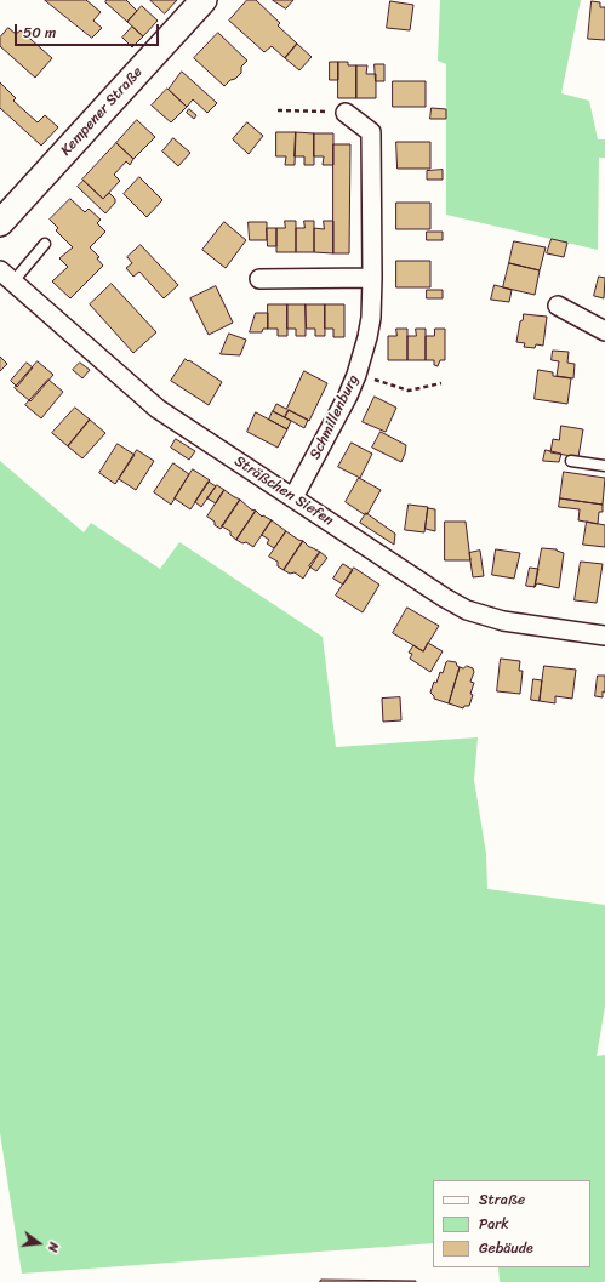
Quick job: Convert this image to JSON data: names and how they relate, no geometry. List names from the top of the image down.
{
  "streets": {
    "main road": ["Kempener Straße"],
    "street": ["Schmillenburg", "Sträßchen Siefen"]
  },
  "crossings": [
    ["Schmillenburg", "Sträßchen Siefen"]
  ],
  "legend": ["Straße", "Park", "Gebäude"],
  "scale_bar": "50 m",
  "north": "right"
}
